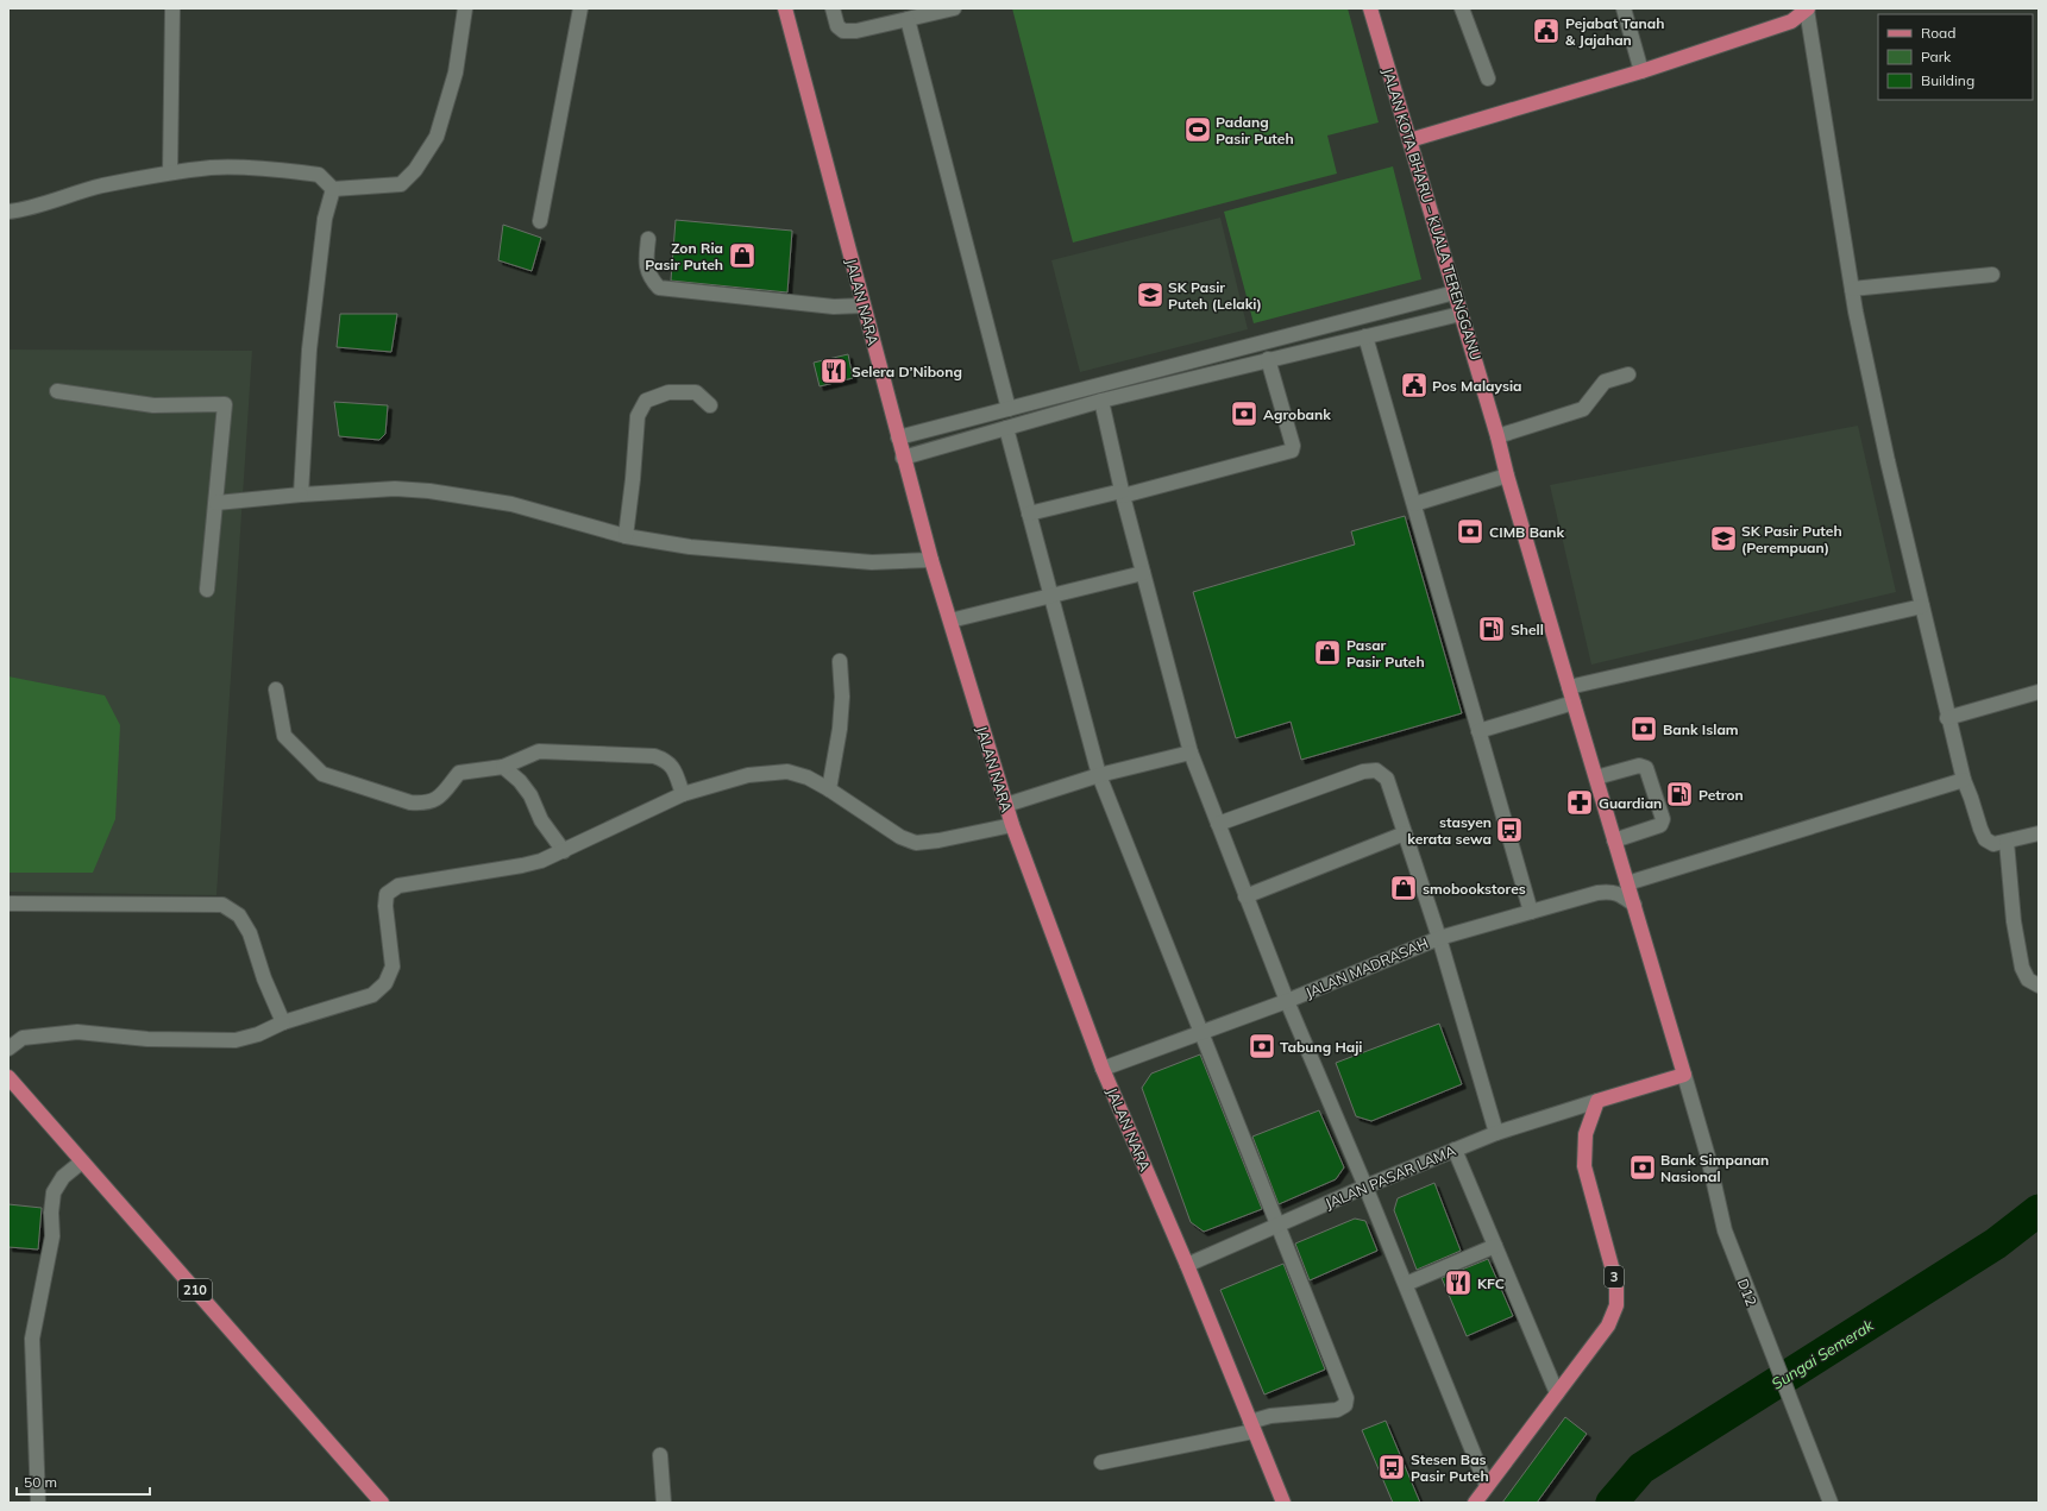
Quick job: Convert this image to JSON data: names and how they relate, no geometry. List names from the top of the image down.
{
  "streets": {
    "main road": [
      "JALAN KOTA BHARU – KUALA TERENGGANU",
      "JALAN NARA",
      "3",
      "210"
    ],
    "street": ["JALAN MADRASAH", "JALAN PASAR LAMA", "D12"]
  },
  "crossings": [
    ["JALAN KOTA BHARU – KUALA TERENGGANU", "JALAN MADRASAH"],
    ["JALAN KOTA BHARU – KUALA TERENGGANU", "D12"],
    ["JALAN NARA", "JALAN MADRASAH"],
    ["JALAN NARA", "JALAN PASAR LAMA"],
    ["JALAN PASAR LAMA", "3"]
  ],
  "water": ["Sungai Semerak"],
  "places": {
    "public building": ["Pejabat Tanah & Jajahan", "Pos Malaysia"],
    "sports": ["Padang Pasir Puteh"],
    "shop": ["Zon Ria Pasir Puteh", "Pasar Pasir Puteh", "smobookstores"],
    "school or university": ["SK Pasir Puteh (Lelaki)", "SK Pasir Puteh (Perempuan)"],
    "restaurant": ["Selera D’Nibong", "KFC"],
    "bank": [
      "Agrobank",
      "CIMB Bank",
      "Bank Islam",
      "Tabung Haji",
      "Bank Simpanan Nasional"
    ],
    "fuel station": ["Shell", "Petron"],
    "pharmacy": ["Guardian"],
    "bus stop": ["stasyen kerata sewa", "Stesen Bas Pasir Puteh"]
  },
  "legend": ["Road", "Park", "Building"],
  "scale_bar": "50 m"
}
